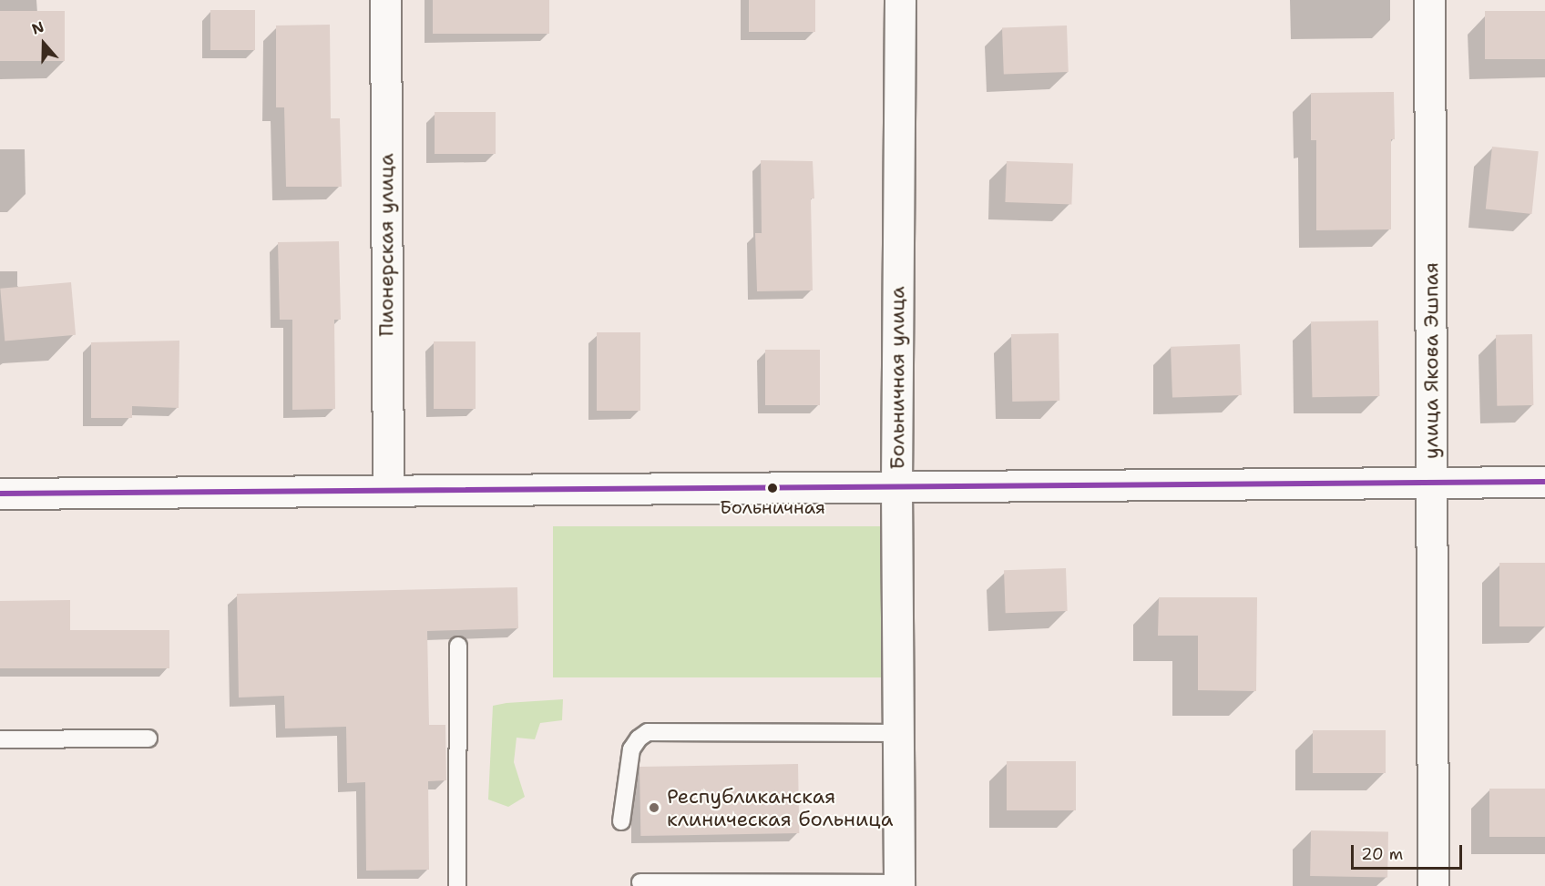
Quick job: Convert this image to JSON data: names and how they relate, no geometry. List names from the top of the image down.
{
  "streets": {
    "street": ["Пионерская улица", "улица Якова Эшпая", "Больничная улица"]
  },
  "places": ["Больничная", "Республиканская клиническая больница"],
  "scale_bar": "20 m",
  "north": "top"
}
